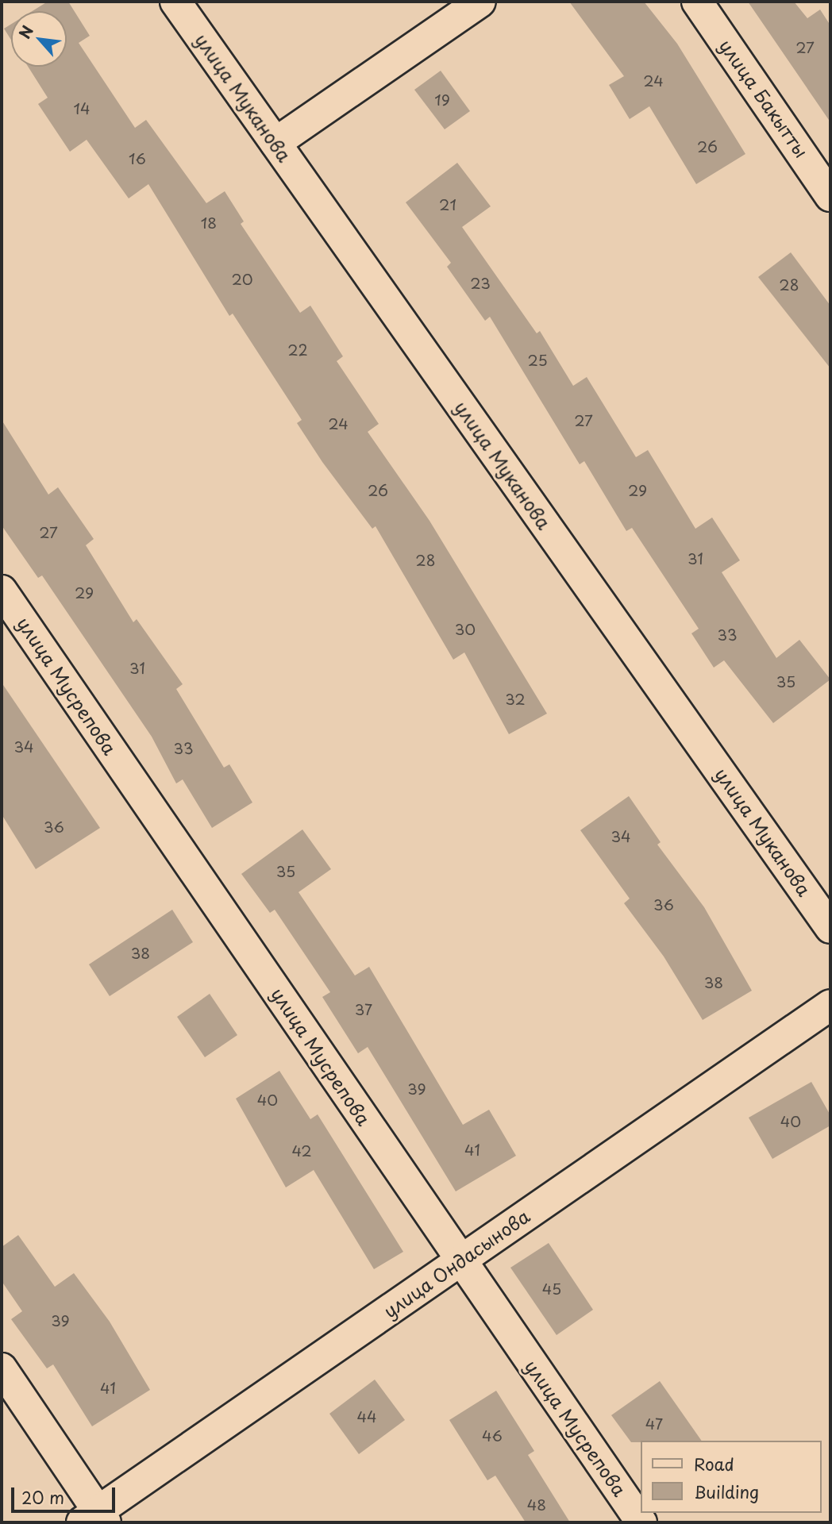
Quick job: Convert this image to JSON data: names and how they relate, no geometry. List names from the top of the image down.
{
  "streets": {
    "street": [
      "улица Муканова",
      "улица Бакытты",
      "улица Мусрепова",
      "улица Ондасынова"
    ]
  },
  "crossings": [
    ["улица Мусрепова", "улица Ондасынова"]
  ],
  "house_numbers": [
    "27",
    "24",
    "19",
    "14",
    "26",
    "16",
    "21",
    "18",
    "20",
    "23",
    "28",
    "22",
    "25",
    "27",
    "24",
    "26",
    "29",
    "27",
    "31",
    "28",
    "29",
    "30",
    "33",
    "31",
    "35",
    "32",
    "34",
    "33",
    "36",
    "34",
    "35",
    "36",
    "38",
    "38",
    "37",
    "39",
    "40",
    "40",
    "41",
    "42",
    "45",
    "39",
    "41",
    "44",
    "47",
    "46",
    "48"
  ],
  "legend": ["Road", "Building"],
  "scale_bar": "20 m",
  "north": "top left"
}
